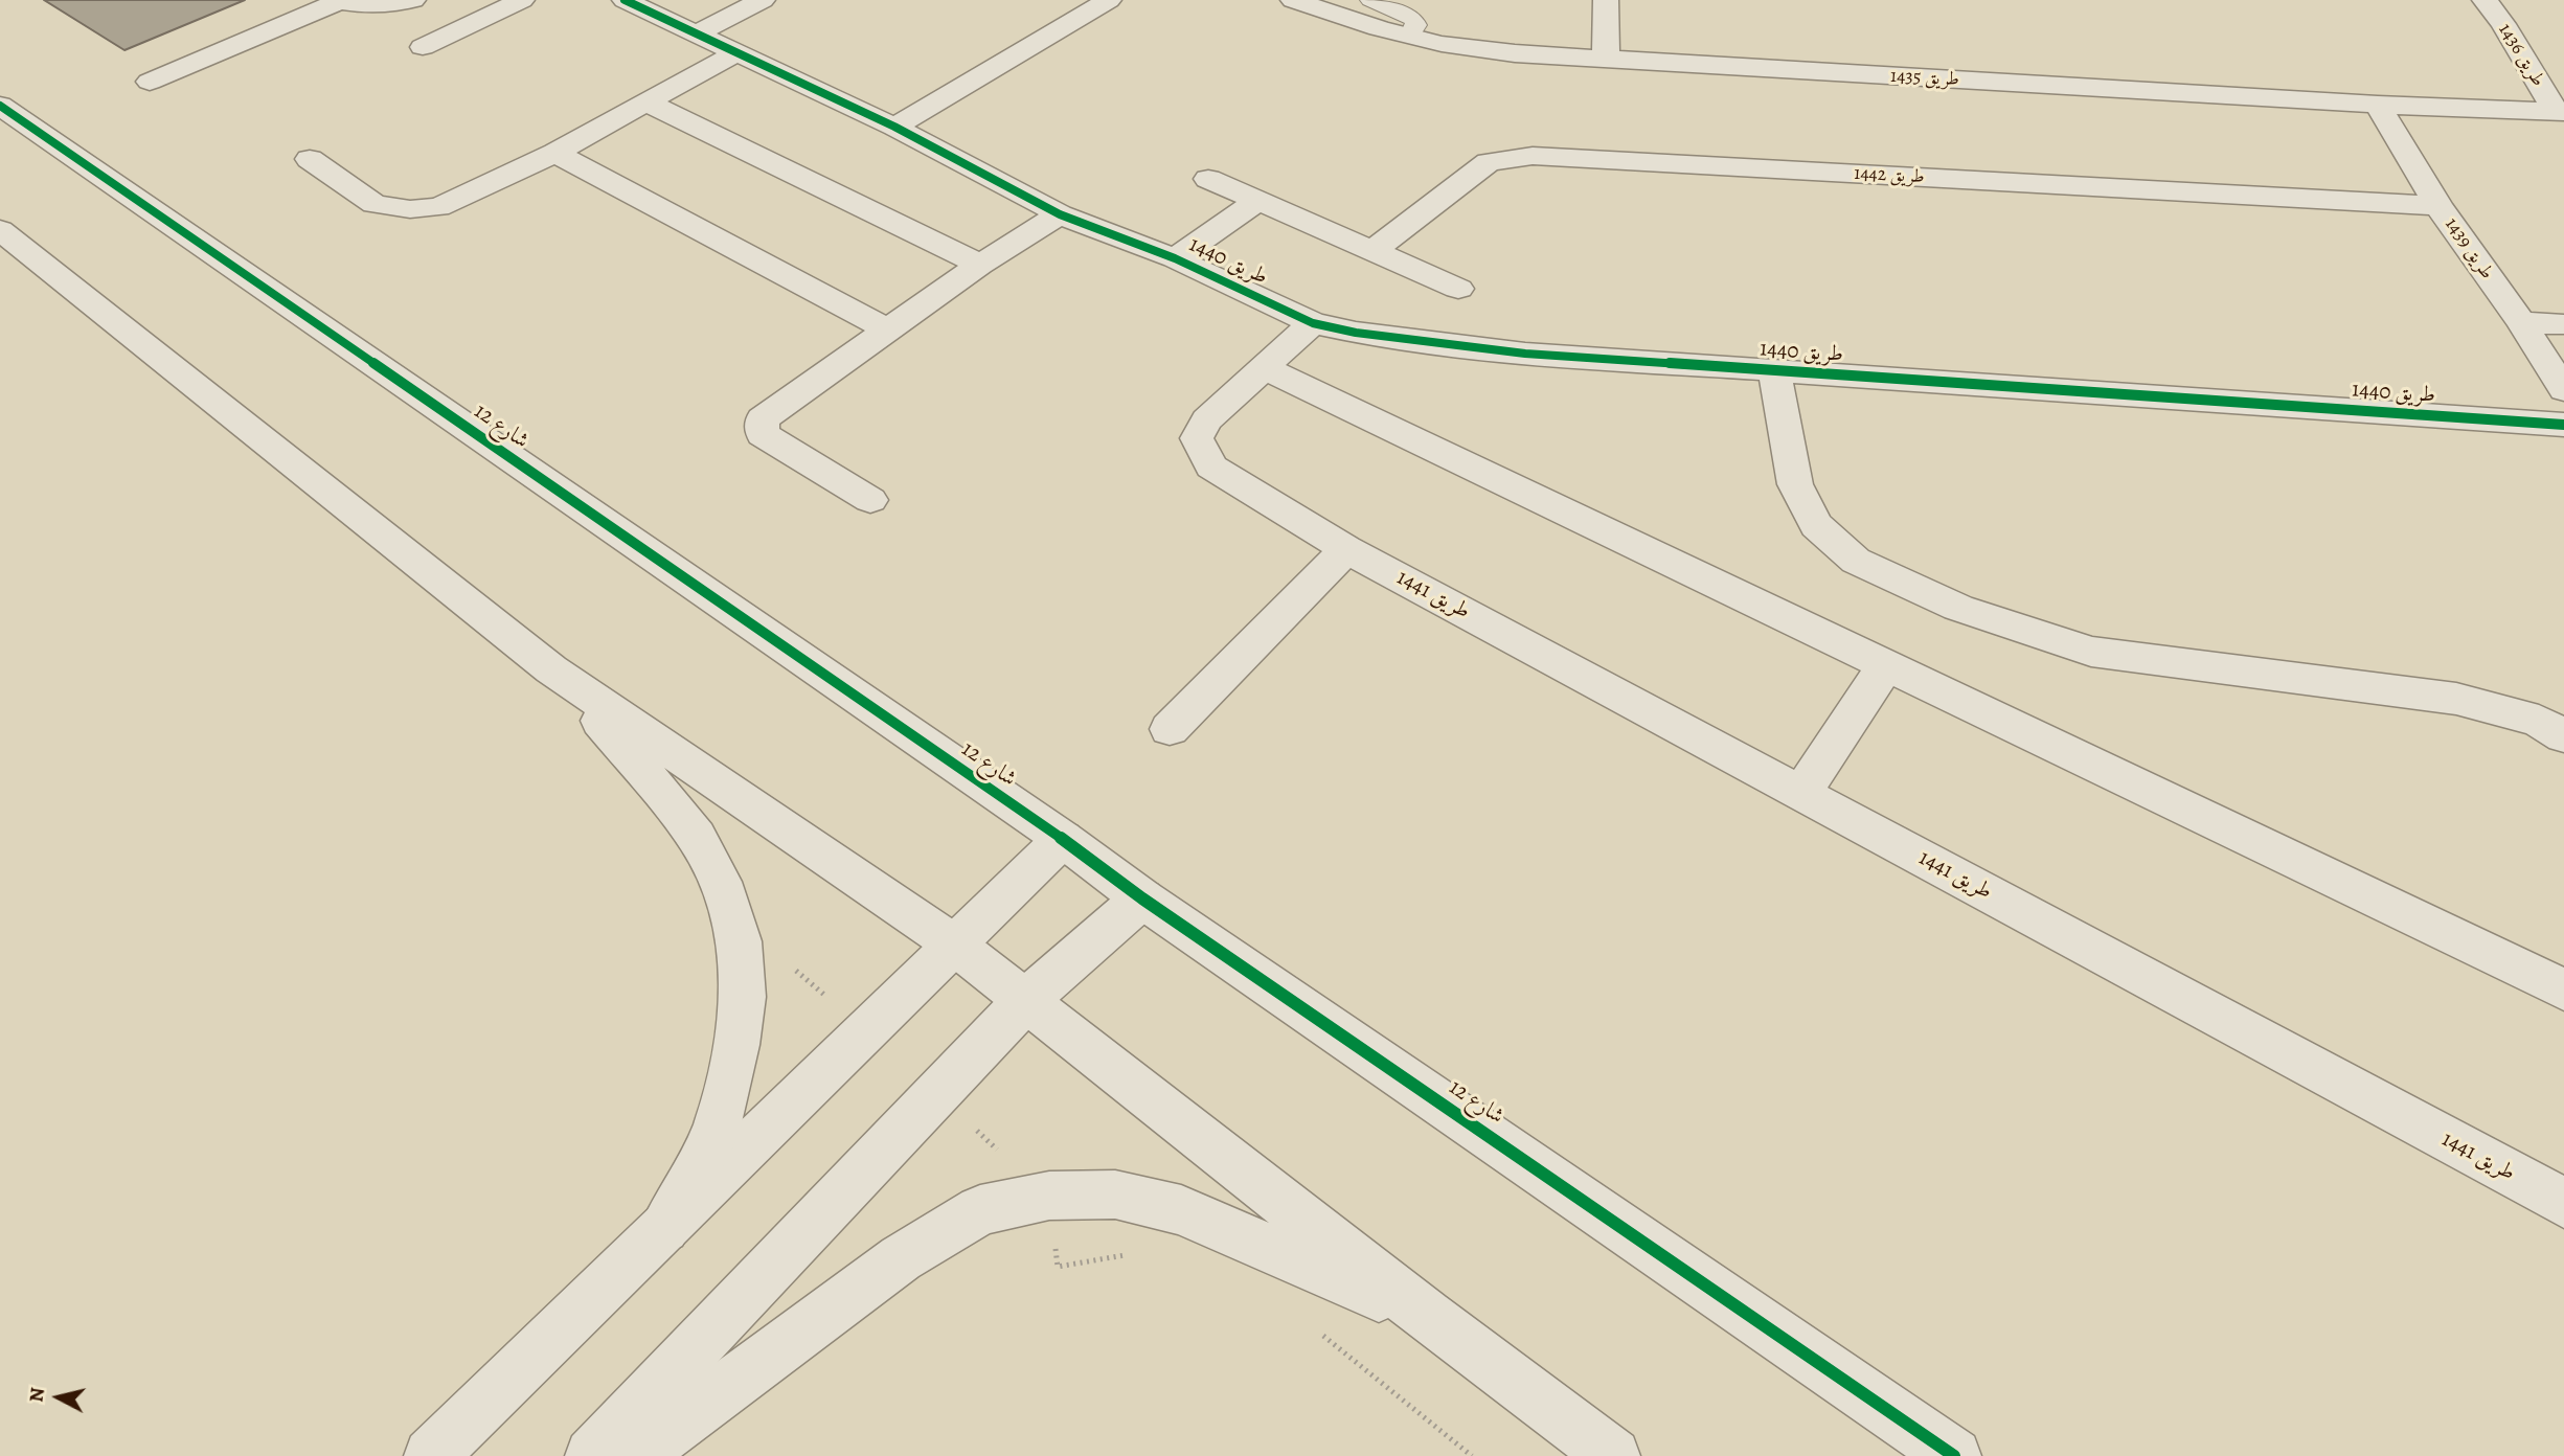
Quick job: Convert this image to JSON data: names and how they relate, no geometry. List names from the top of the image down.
{
  "streets": {
    "street": [
      "طريق 1436",
      "طريق 1435",
      "طريق 1442",
      "طريق 1439",
      "طريق 1440",
      "شارع 12",
      "طريق 1441"
    ]
  },
  "crossings": [
    ["طريق 1436", "طريق 1435"],
    ["طريق 1435", "طريق 1439"],
    ["طريق 1442", "طريق 1439"]
  ],
  "north": "left"
}
